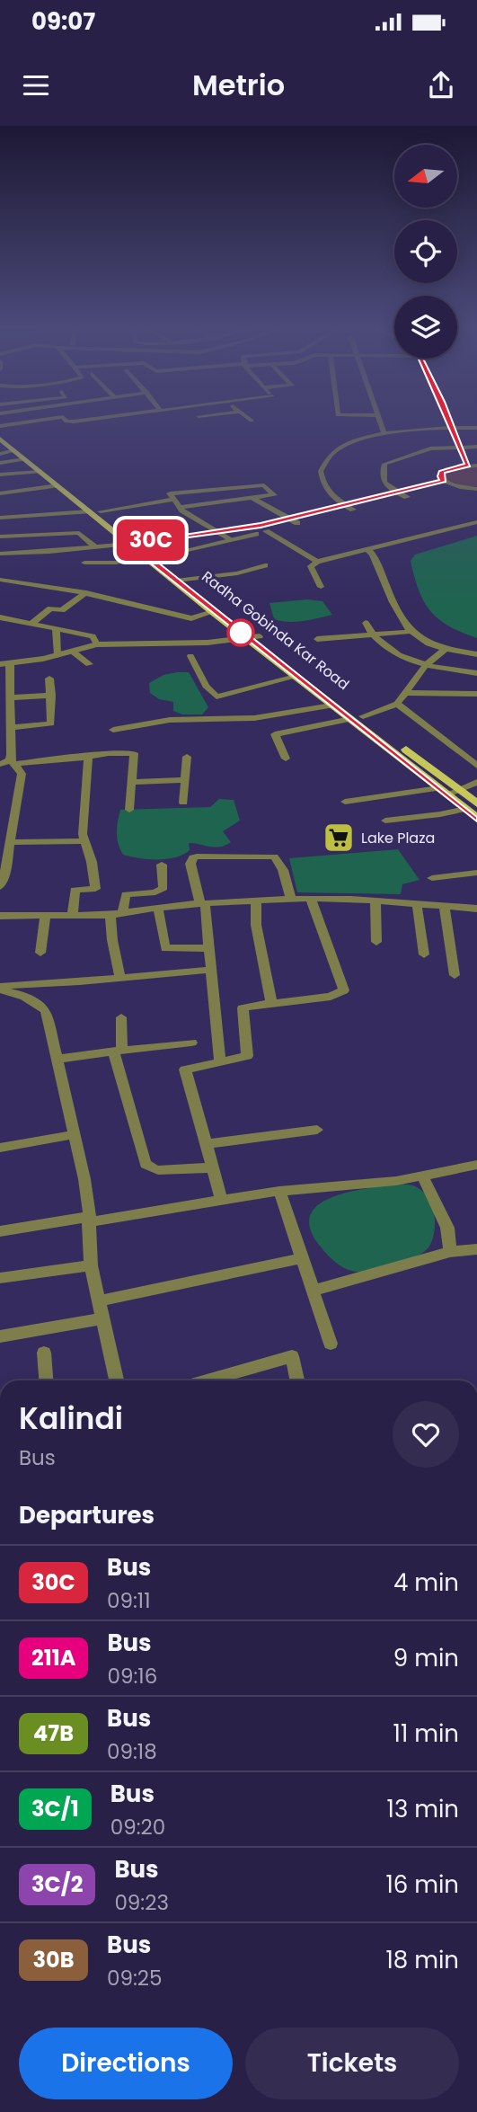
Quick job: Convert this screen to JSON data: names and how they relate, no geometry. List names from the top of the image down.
{
  "streets": {
    "main road": ["Radha Gobinda Kar Road"]
  },
  "places": {
    "supermarket": ["Lake Plaza"]
  },
  "lines": ["bus line 30C"],
  "north": "left",
  "page": {
    "status": "09:07",
    "header": "Metrio",
    "on_map": "30C",
    "heading": [
      ["Kalindi", "Bus"],
      "Departures"
    ],
    "list": [
      {
        "mark": "30C",
        "name": "Bus",
        "note": "09:11",
        "value": "4 min"
      },
      {
        "mark": "211A",
        "name": "Bus",
        "note": "09:16",
        "value": "9 min"
      },
      {
        "mark": "47B",
        "name": "Bus",
        "note": "09:18",
        "value": "11 min"
      },
      {
        "mark": "3C/1",
        "name": "Bus",
        "note": "09:20",
        "value": "13 min"
      },
      {
        "mark": "3C/2",
        "name": "Bus",
        "note": "09:23",
        "value": "16 min"
      },
      {
        "mark": "30B",
        "name": "Bus",
        "note": "09:25",
        "value": "18 min"
      }
    ],
    "buttons": ["Directions", "Tickets"]
  }
}
